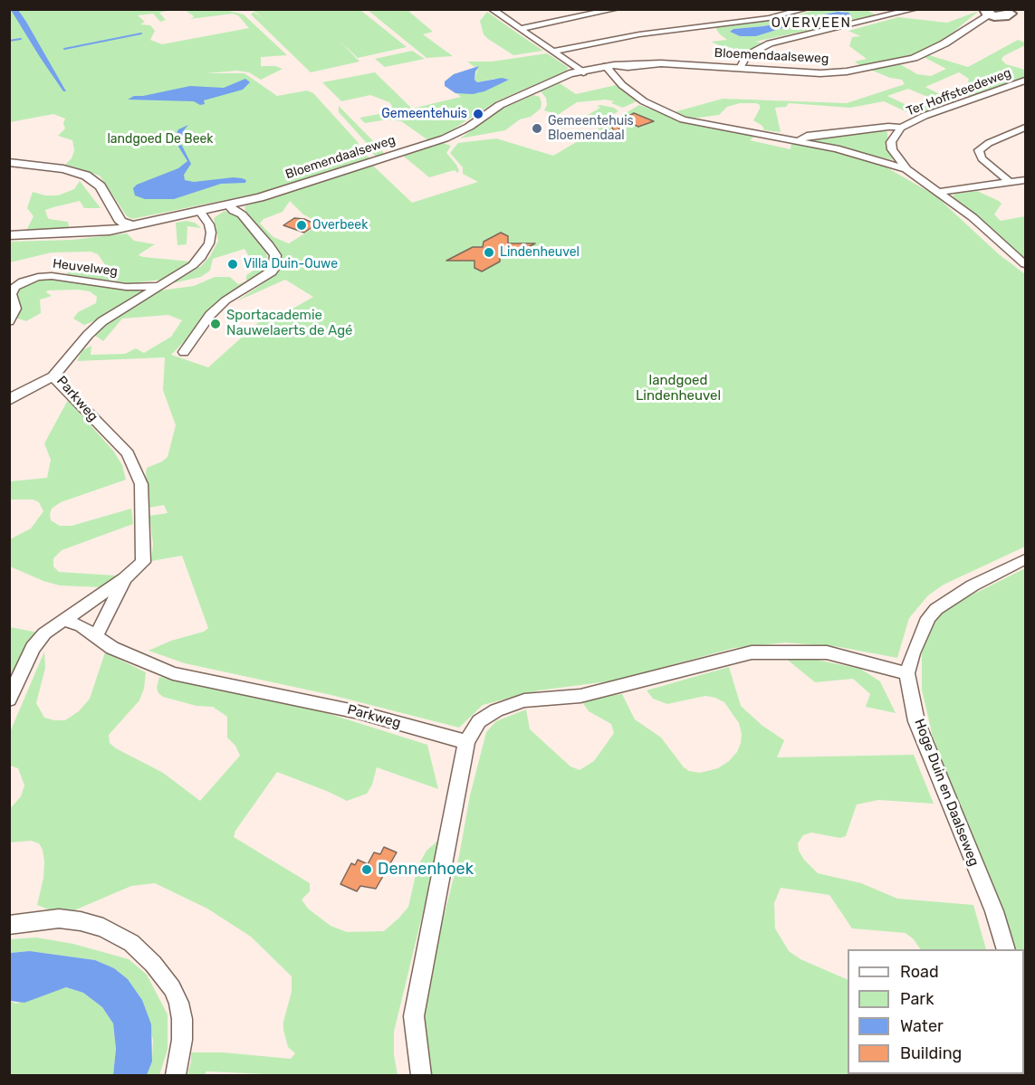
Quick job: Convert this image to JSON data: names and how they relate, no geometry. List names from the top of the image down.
{
  "streets": {
    "street": [
      "Bloemendaalseweg",
      "Ter Hoffsteedeweg",
      "Heuvelweg",
      "Parkweg",
      "Hoge Duin en Daalseweg"
    ]
  },
  "crossings": [
    ["Bloemendaalseweg", "Ter Hoffsteedeweg"],
    ["Bloemendaalseweg", "Parkweg"],
    ["Heuvelweg", "Parkweg"]
  ],
  "districts": ["OVERVEEN"],
  "parks": ["landgoed De Beek", "landgoed Lindenheuvel"],
  "places": [
    "Gemeentehuis",
    "Gemeentehuis Bloemendaal",
    "Overbeek",
    "Lindenheuvel",
    "Villa Duin-Ouwe",
    "Sportacademie Nauwelaerts de Agé",
    "Dennenhoek"
  ],
  "legend": [
    "Road",
    "Park",
    "Water",
    "Building"
  ]
}
